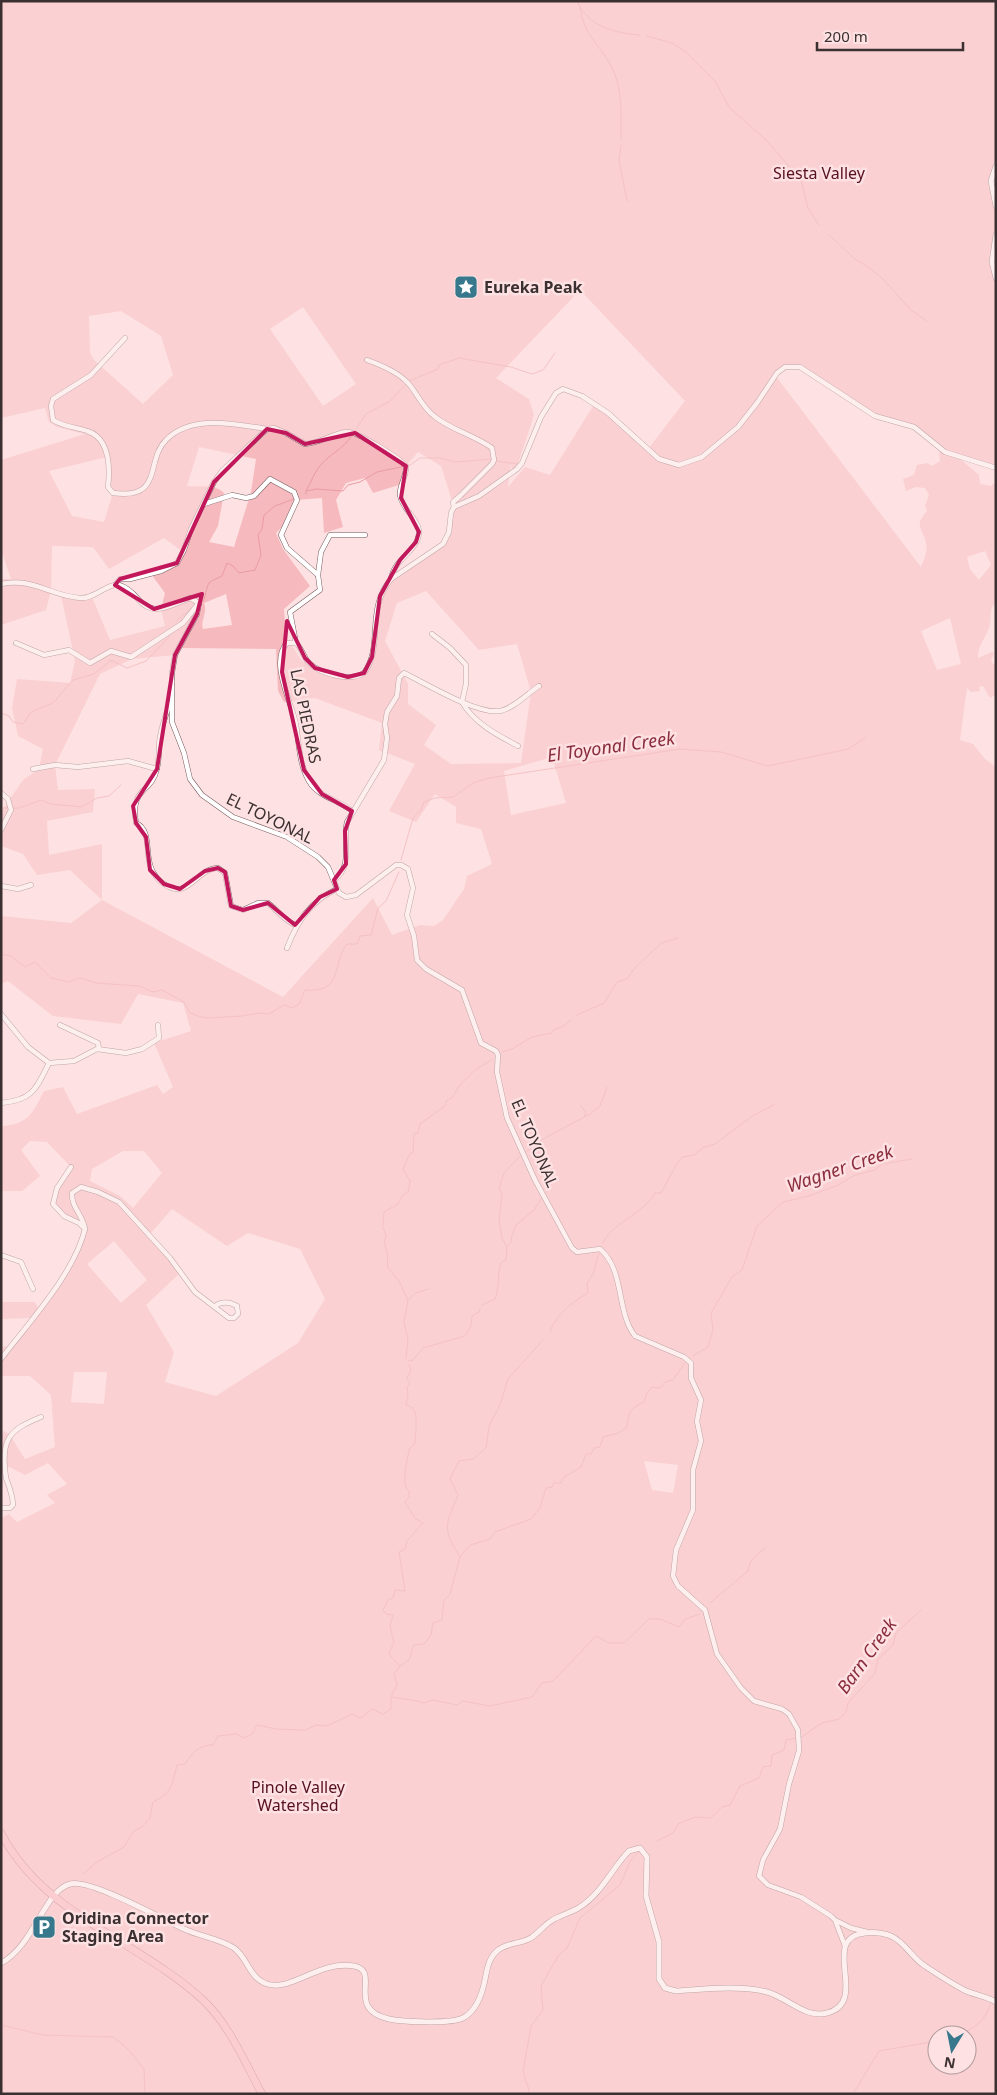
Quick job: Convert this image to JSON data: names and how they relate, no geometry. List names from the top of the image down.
{
  "streets": {
    "street": ["LAS PIEDRAS", "EL TOYONAL"]
  },
  "water": ["El Toyonal Creek", "Wagner Creek", "Barn Creek"],
  "parks": ["Siesta Valley", "Pinole Valley Watershed"],
  "places": {
    "place": ["Eureka Peak"],
    "parking": ["Oridina Connector Staging Area"]
  },
  "scale_bar": "200 m",
  "north": "bottom"
}
